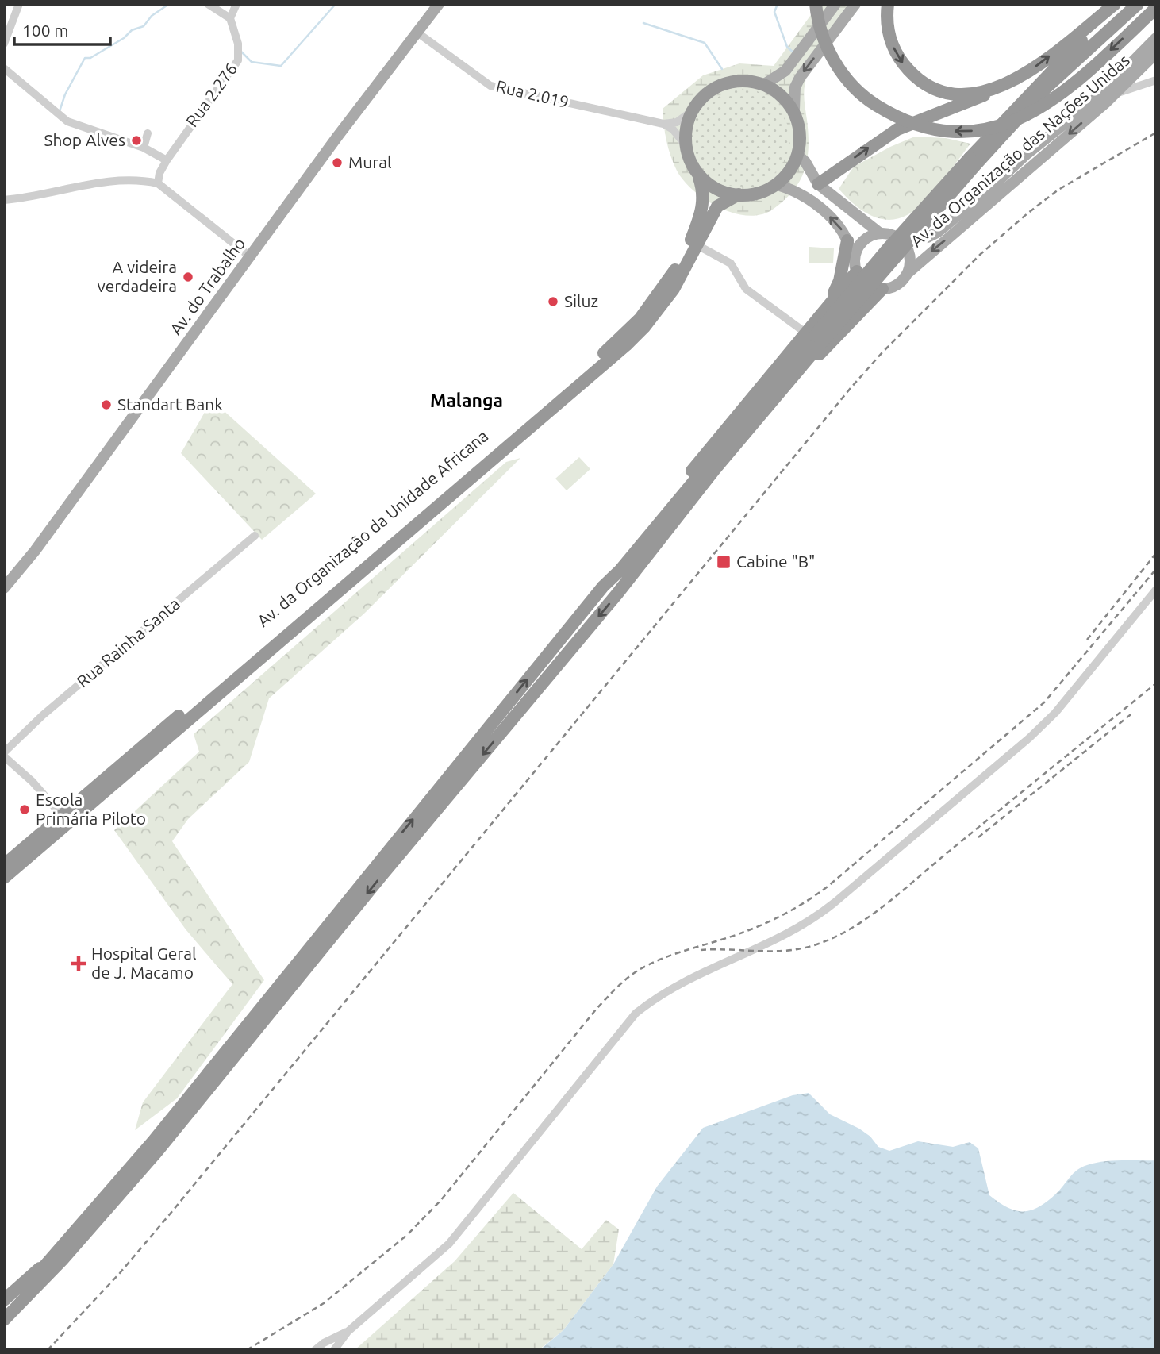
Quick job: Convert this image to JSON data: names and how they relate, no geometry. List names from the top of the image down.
{
  "streets": {
    "highway": ["Av. da Organização da Unidade Africana"],
    "main road": ["Av. da Organização das Nações Unidas", "Av. do Trabalho"],
    "street": ["Rua 2.019", "Rua 2.276", "Rua Rainha Santa"]
  },
  "crossings": [
    ["Rua 2.019", "Av. do Trabalho"]
  ],
  "districts": ["Malanga"],
  "places": {
    "other": [
      "Shop Alves",
      "Mural",
      "A videira verdadeira",
      "Siluz",
      "Standart Bank",
      "Escola Primária Piloto"
    ],
    "transit": ["Cabine \"B\""],
    "health": ["Hospital Geral de J. Macamo"]
  },
  "scale_bar": "100 m"
}
